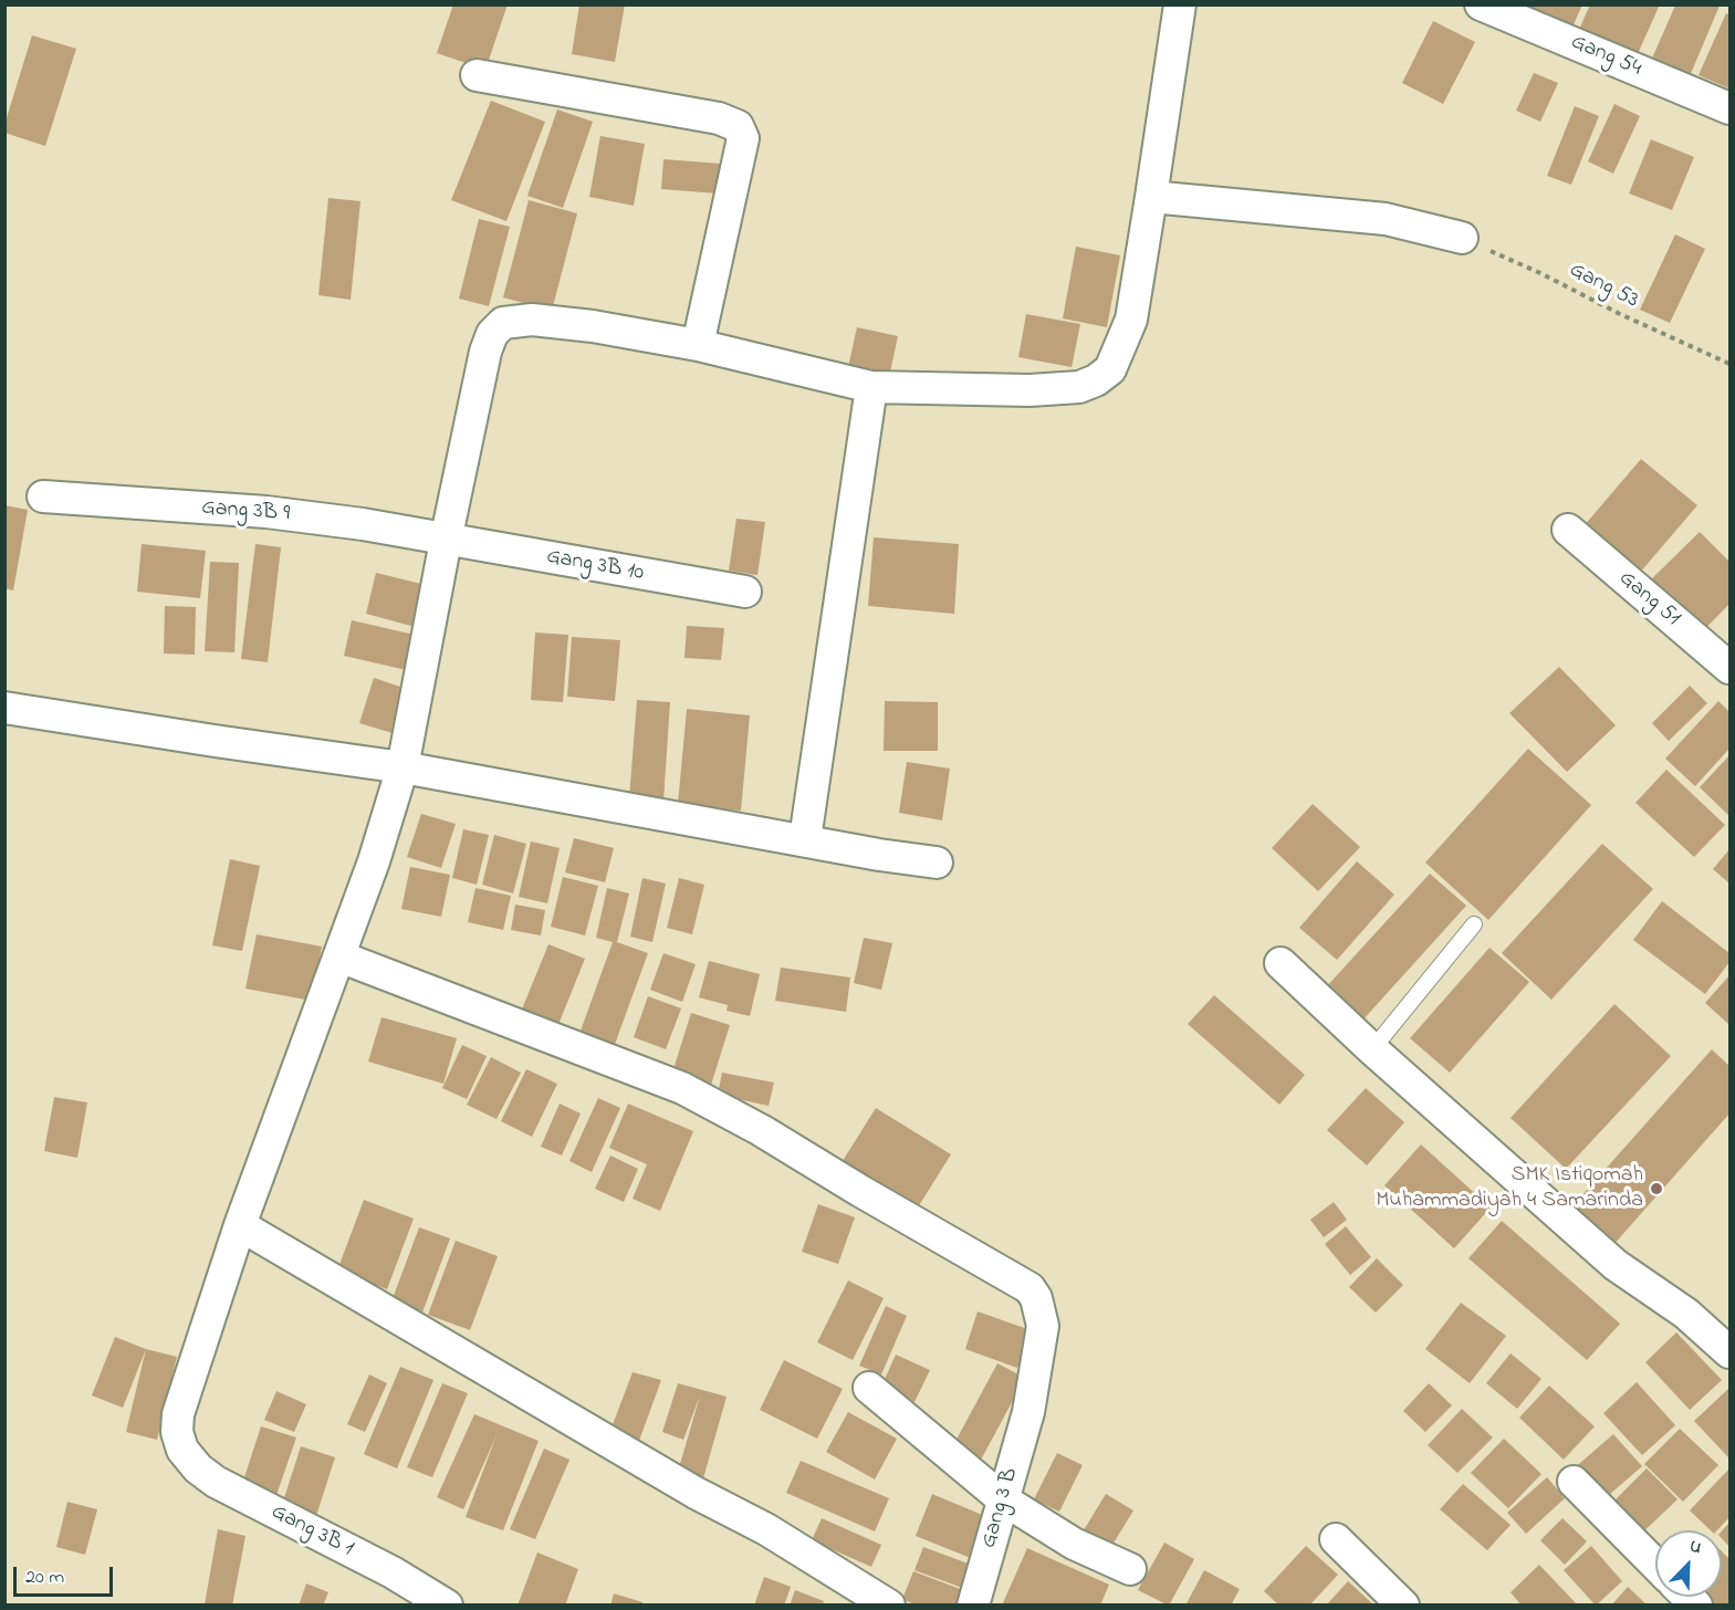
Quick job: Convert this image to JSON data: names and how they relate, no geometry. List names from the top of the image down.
{
  "streets": {
    "street": [
      "Gang 54",
      "Gang 3B 9",
      "Gang 3B 10",
      "Gang 51",
      "Gang 3 B",
      "Gang 3B 1"
    ],
    "path": ["Gang 53"]
  },
  "crossings": [
    ["Gang 3B 9", "Gang 3B 10"]
  ],
  "places": ["SMK Istiqomah Muhammadiyah 4 Samarinda"],
  "scale_bar": "20 m",
  "north": "top right"
}
